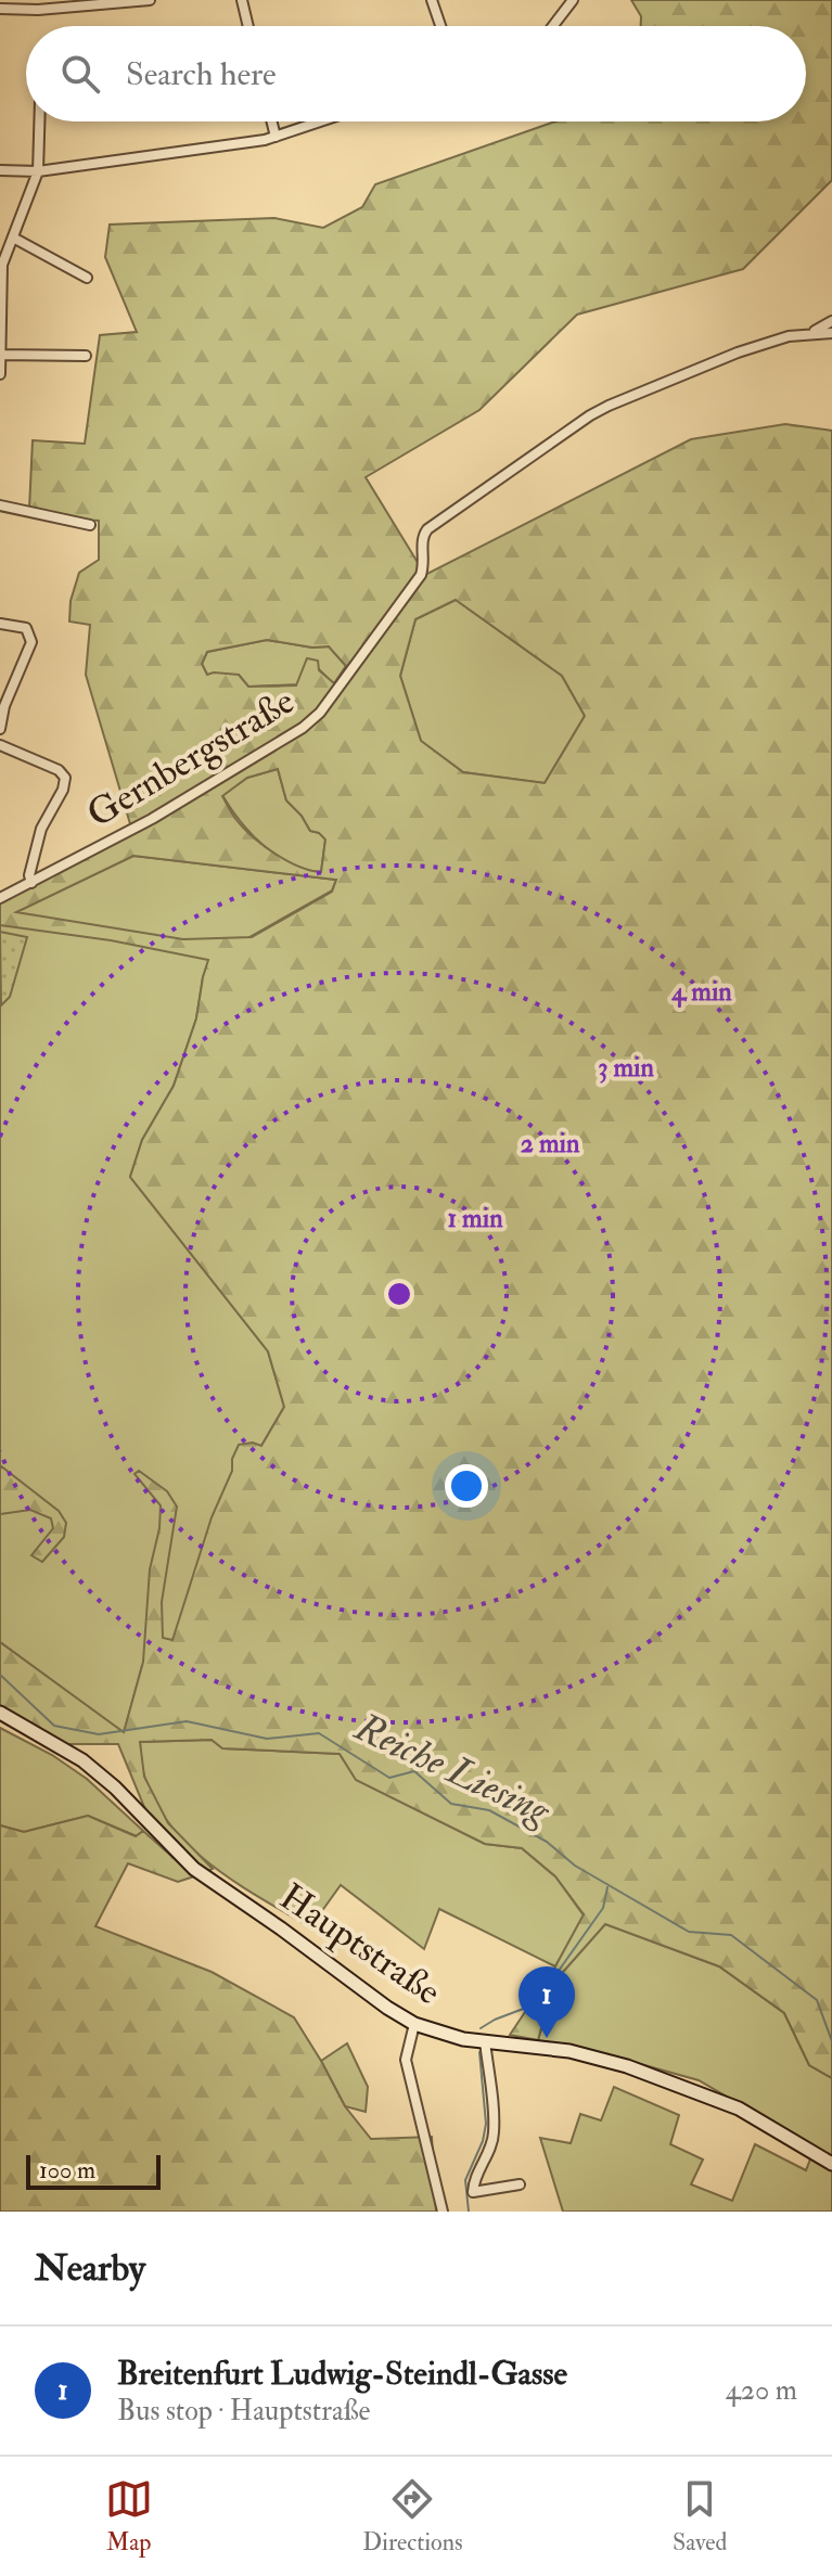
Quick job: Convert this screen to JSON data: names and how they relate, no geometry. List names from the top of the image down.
{
  "streets": {
    "main road": ["Hauptstraße"],
    "street": ["Gernbergstraße"]
  },
  "water": ["Reiche Liesing"],
  "scale_bar": "100 m",
  "page": {
    "search": "Search here",
    "pins": "1",
    "scale": "100 m",
    "heading": "Nearby",
    "list": [
      {
        "mark": "1",
        "name": "Breitenfurt Ludwig-Steindl-Gasse",
        "note": "Bus stop · Hauptstraße",
        "value": "420 m"
      }
    ],
    "nav": ["Map", "Directions", "Saved"]
  },
  "rings": [
    "4 min",
    "3 min",
    "2 min",
    "1 min"
  ]
}
